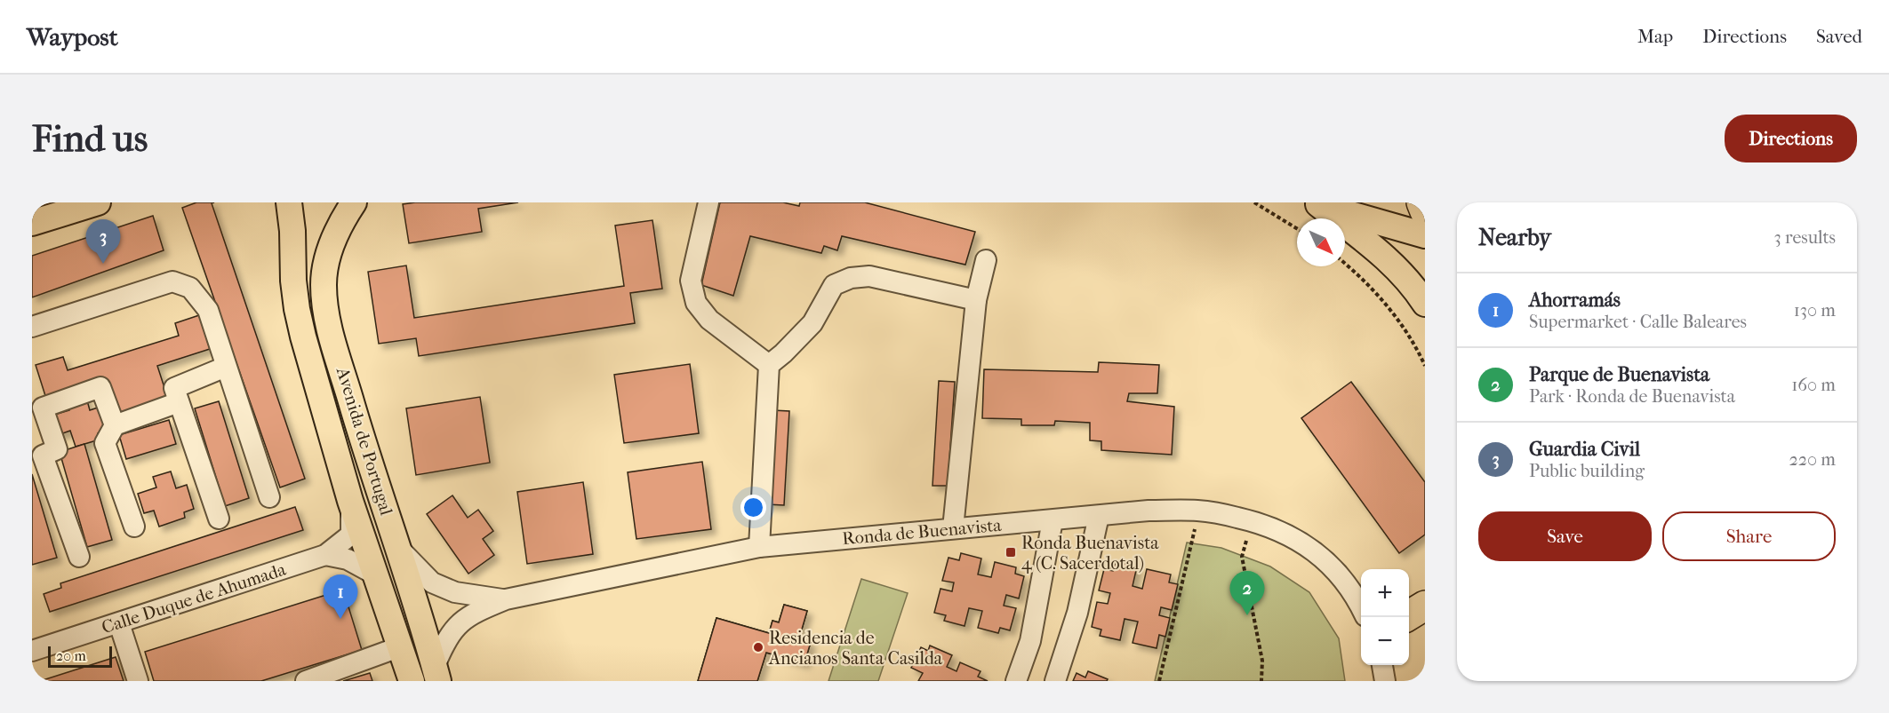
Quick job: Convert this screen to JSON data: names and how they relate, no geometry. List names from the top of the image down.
{
  "streets": {
    "main road": ["Avenida de Portugal"],
    "street": ["Ronda de Buenavista", "Calle Duque de Ahumada"]
  },
  "crossings": [
    ["Avenida de Portugal", "Ronda de Buenavista"],
    ["Avenida de Portugal", "Calle Duque de Ahumada"]
  ],
  "places": {
    "transit": ["Ronda Buenavista 4 (C. Sacerdotal)"],
    "other": ["Residencia de Ancianos Santa Casilda"]
  },
  "scale_bar": "20 m",
  "north": "bottom right",
  "page": {
    "header": "Waypost",
    "nav": ["Map", "Directions", "Saved"],
    "buttons": [
      "Directions",
      ["Save", "Share"]
    ],
    "title": "Find us",
    "heading": ["Nearby", "3 results"],
    "pins": ["3", "2", "1"],
    "list": [
      {
        "mark": "1",
        "name": "Ahorramás",
        "note": "Supermarket · Calle Baleares",
        "value": "130 m"
      },
      {
        "mark": "2",
        "name": "Parque de Buenavista",
        "note": "Park · Ronda de Buenavista",
        "value": "160 m"
      },
      {
        "mark": "3",
        "name": "Guardia Civil",
        "note": "Public building",
        "value": "220 m"
      }
    ],
    "map_buttons": ["+", "−"],
    "scale": "20 m"
  }
}
